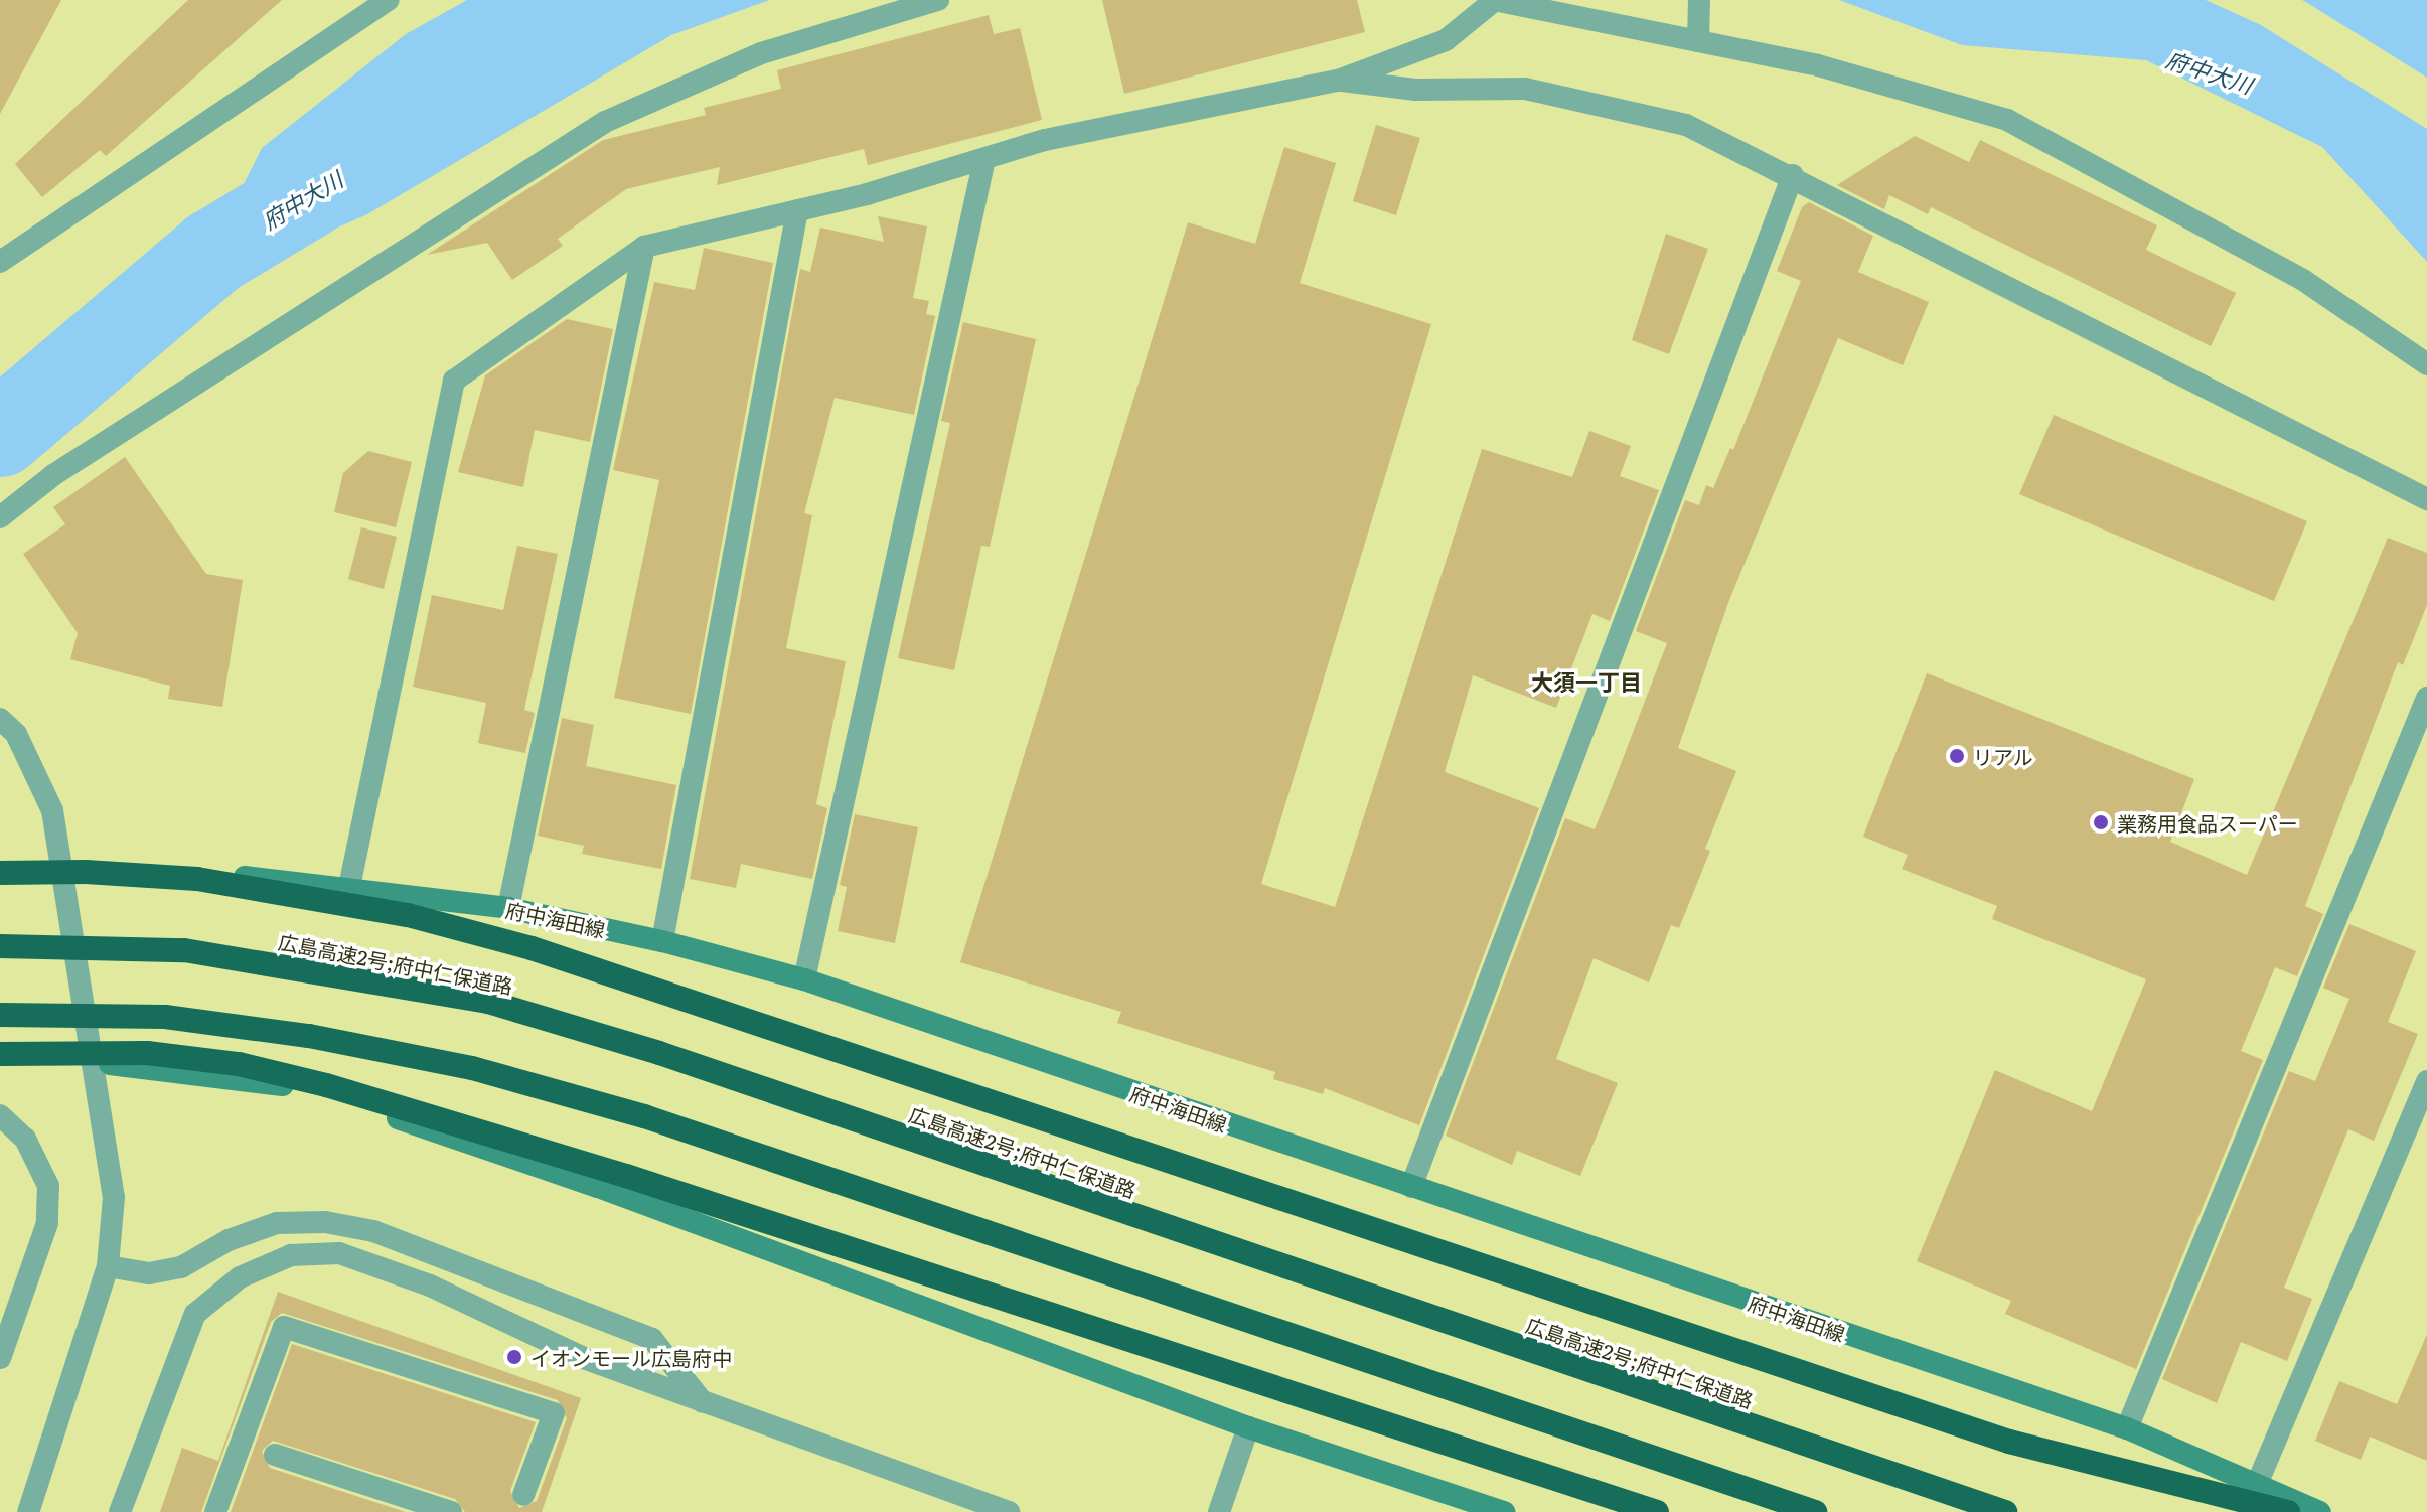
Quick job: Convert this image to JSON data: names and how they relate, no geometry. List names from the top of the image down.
{
  "streets": {
    "highway": ["広島高速2号;府中仁保道路"],
    "main road": ["府中海田線"]
  },
  "districts": ["大須一丁目"],
  "water": ["府中大川"],
  "places": ["リアル", "業務用食品スーパー", "イオンモール広島府中"]
}
